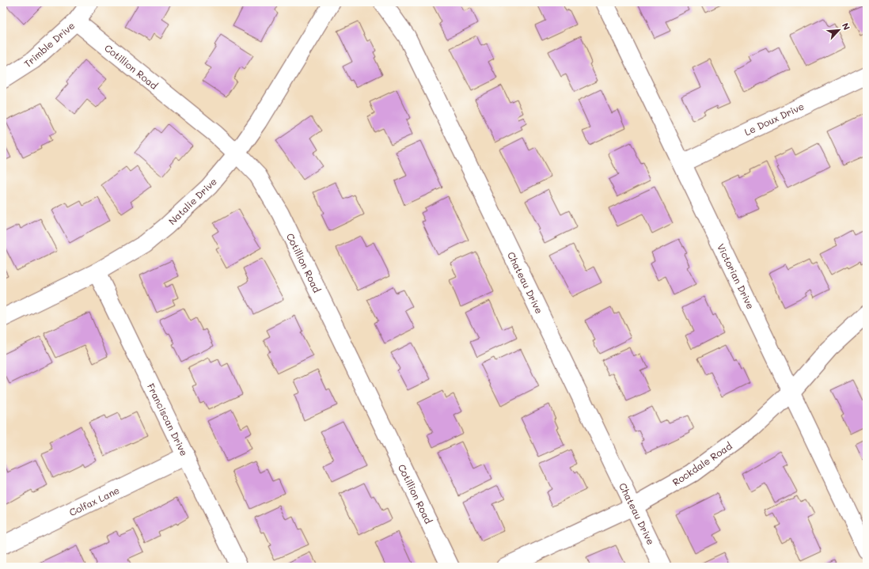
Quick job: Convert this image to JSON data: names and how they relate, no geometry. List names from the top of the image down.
{
  "streets": {
    "street": [
      "Trimble Drive",
      "Cotillion Road",
      "Le Doux Drive",
      "Natalie Drive",
      "Victorian Drive",
      "Chateau Drive",
      "Franciscan Drive",
      "Rockdale Road",
      "Colfax Lane"
    ]
  },
  "crossings": [
    ["Trimble Drive", "Cotillion Road"],
    ["Cotillion Road", "Natalie Drive"],
    ["Le Doux Drive", "Victorian Drive"],
    ["Natalie Drive", "Franciscan Drive"],
    ["Victorian Drive", "Rockdale Road"],
    ["Chateau Drive", "Rockdale Road"],
    ["Franciscan Drive", "Colfax Lane"]
  ],
  "north": "top right"
}
